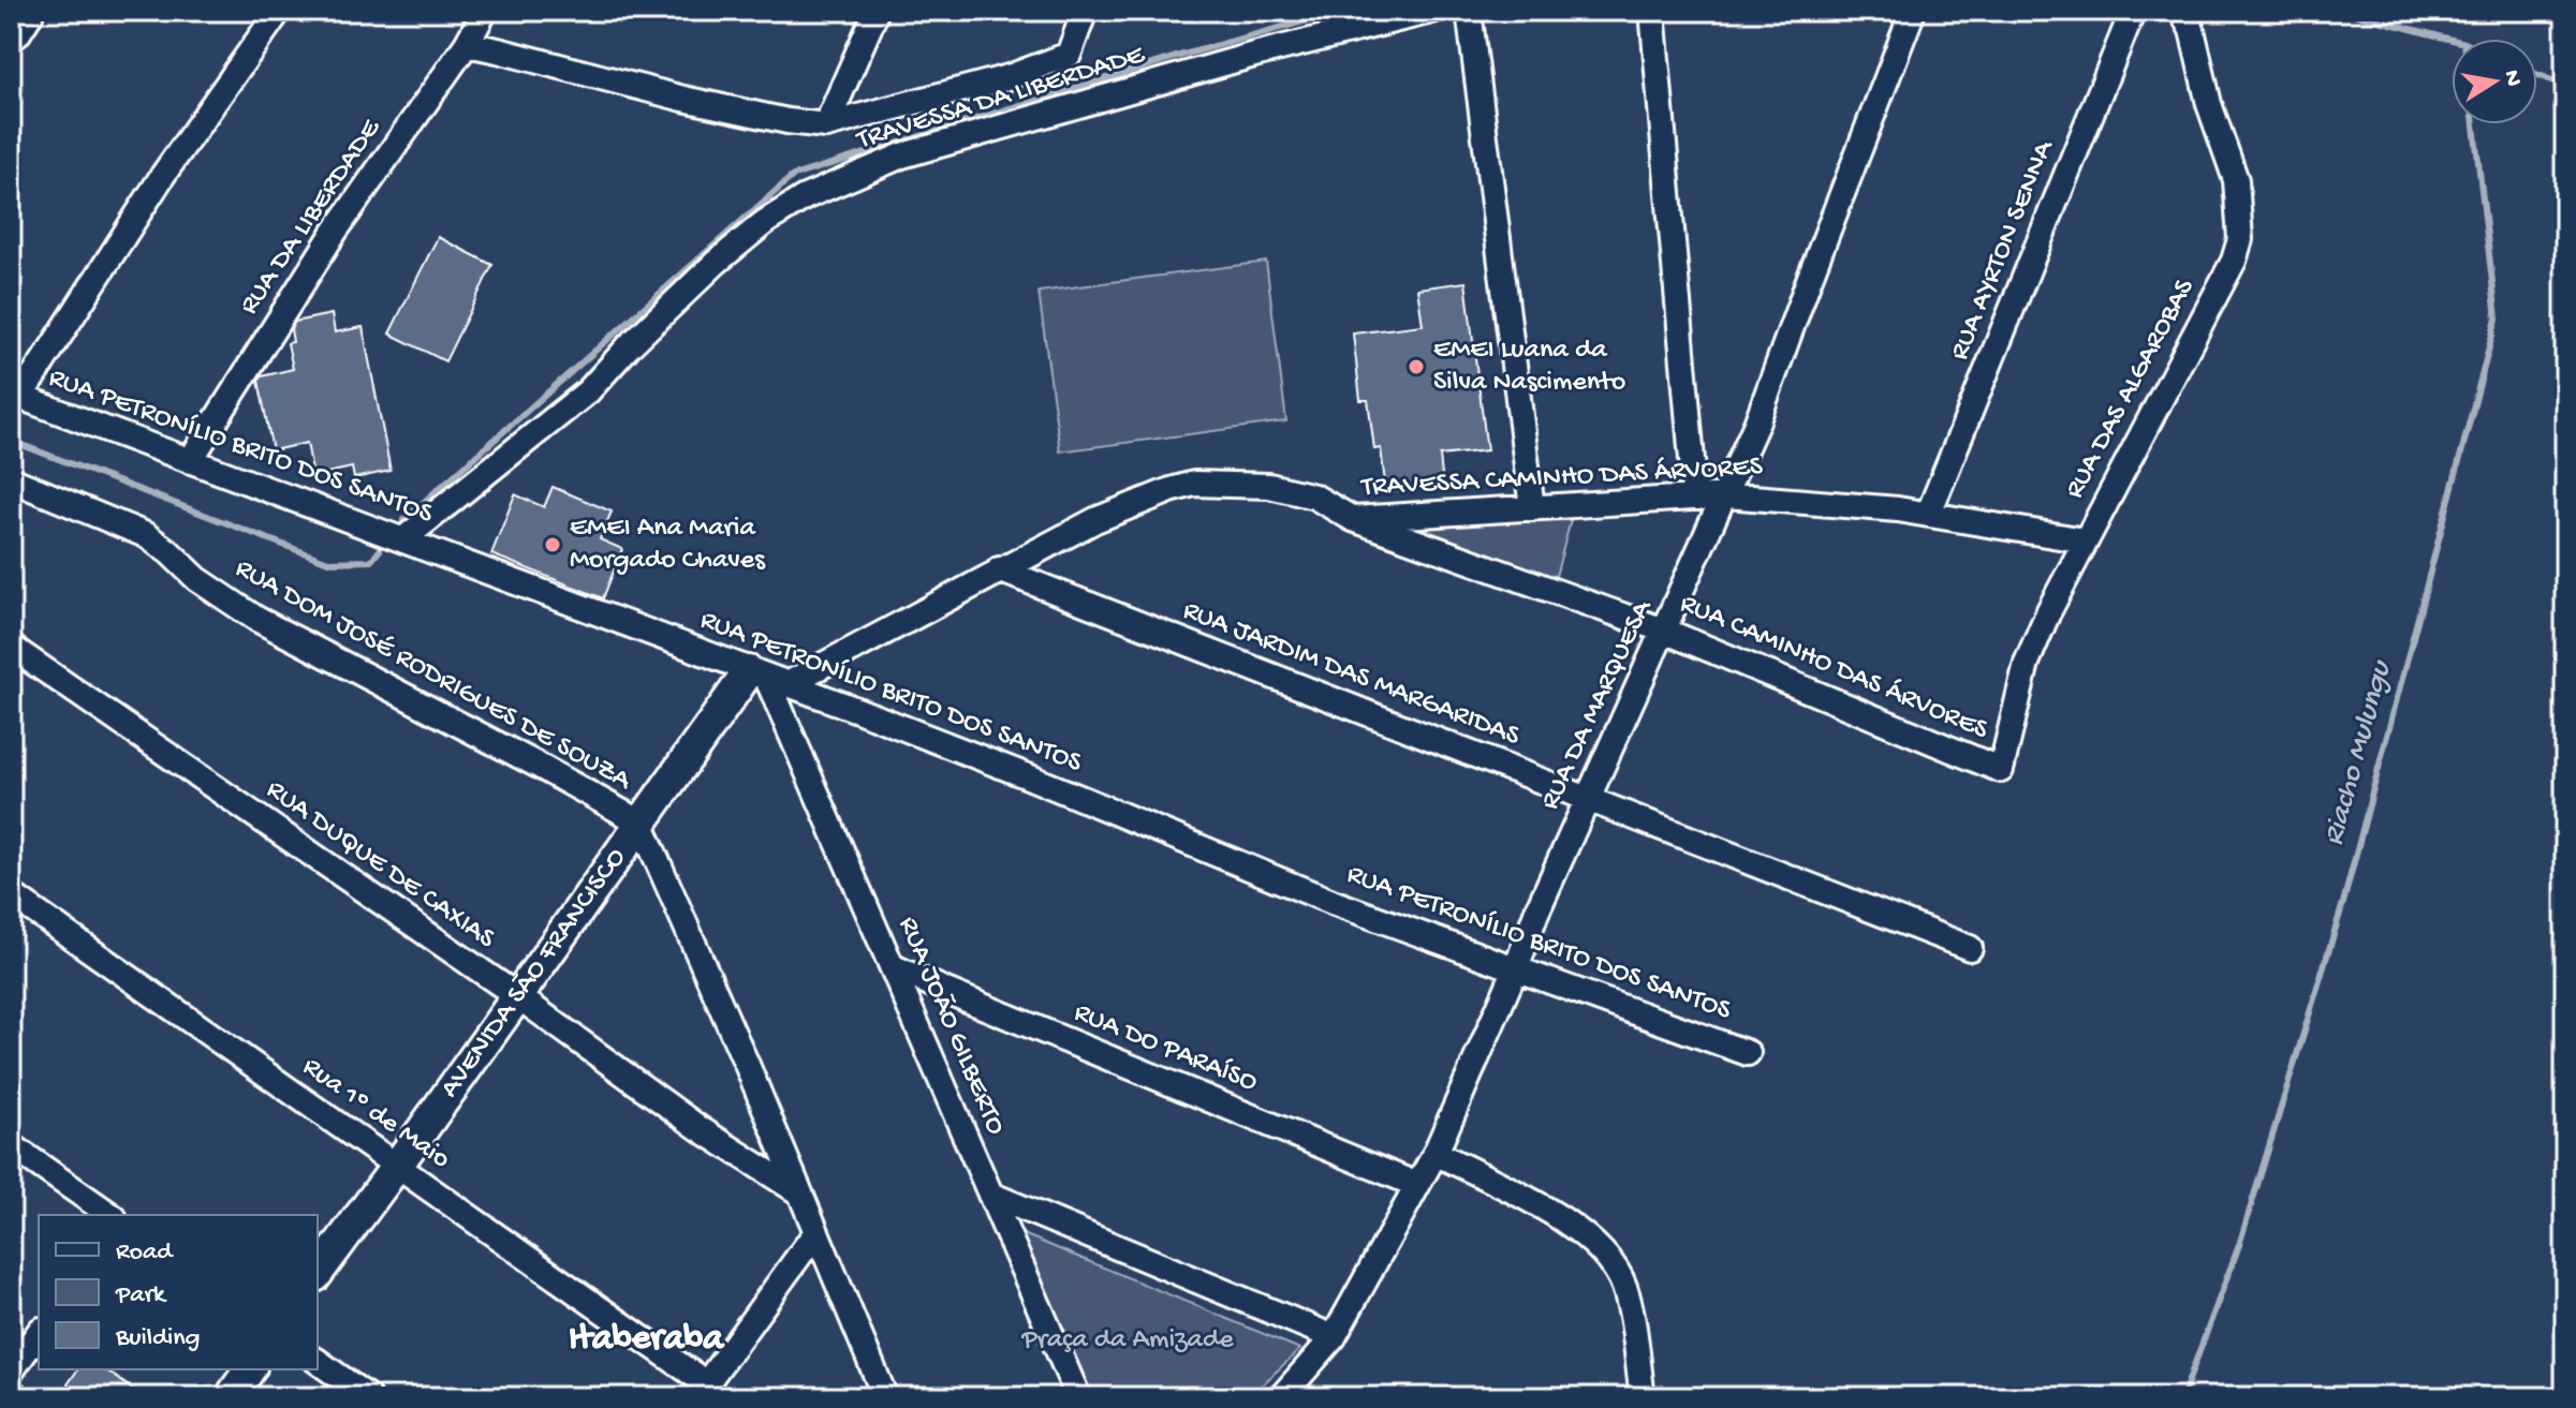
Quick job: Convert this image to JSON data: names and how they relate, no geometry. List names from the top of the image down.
{
  "streets": {
    "street": [
      "TRAVESSA DA LIBERDADE",
      "RUA DA LIBERDADE",
      "RUA AYRTON SENNA",
      "RUA DAS ALGAROBAS",
      "RUA PETRONÍLIO BRITO DOS SANTOS",
      "TRAVESSA CAMINHO DAS ÁRVORES",
      "RUA CAMINHO DAS ÁRVORES",
      "RUA JARDIM DAS MARGARIDAS",
      "RUA DOM JOSÉ RODRIGUES DE SOUZA",
      "RUA DA MARQUESA",
      "RUA DUQUE DE CAXIAS",
      "AVENIDA SÃO FRANCISCO",
      "RUA JOÃO GILBERTO",
      "RUA DO PARAÍSO",
      "Rua 1º de Maio"
    ]
  },
  "crossings": [
    ["TRAVESSA DA LIBERDADE", "RUA PETRONÍLIO BRITO DOS SANTOS"],
    ["RUA DA LIBERDADE", "RUA PETRONÍLIO BRITO DOS SANTOS"],
    ["RUA AYRTON SENNA", "TRAVESSA CAMINHO DAS ÁRVORES"],
    ["RUA DAS ALGAROBAS", "TRAVESSA CAMINHO DAS ÁRVORES"],
    ["RUA DAS ALGAROBAS", "RUA CAMINHO DAS ÁRVORES"],
    ["RUA PETRONÍLIO BRITO DOS SANTOS", "TRAVESSA CAMINHO DAS ÁRVORES"],
    ["RUA PETRONÍLIO BRITO DOS SANTOS", "RUA DA MARQUESA"],
    ["RUA PETRONÍLIO BRITO DOS SANTOS", "AVENIDA SÃO FRANCISCO"],
    ["RUA PETRONÍLIO BRITO DOS SANTOS", "RUA JOÃO GILBERTO"],
    ["TRAVESSA CAMINHO DAS ÁRVORES", "RUA CAMINHO DAS ÁRVORES"],
    ["TRAVESSA CAMINHO DAS ÁRVORES", "RUA JARDIM DAS MARGARIDAS"],
    ["TRAVESSA CAMINHO DAS ÁRVORES", "RUA DA MARQUESA"],
    ["TRAVESSA CAMINHO DAS ÁRVORES", "AVENIDA SÃO FRANCISCO"],
    ["TRAVESSA CAMINHO DAS ÁRVORES", "RUA JOÃO GILBERTO"],
    ["RUA CAMINHO DAS ÁRVORES", "RUA DA MARQUESA"],
    ["RUA JARDIM DAS MARGARIDAS", "RUA DA MARQUESA"],
    ["RUA DOM JOSÉ RODRIGUES DE SOUZA", "RUA DUQUE DE CAXIAS"],
    ["RUA DOM JOSÉ RODRIGUES DE SOUZA", "AVENIDA SÃO FRANCISCO"],
    ["RUA DA MARQUESA", "RUA DO PARAÍSO"],
    ["RUA DUQUE DE CAXIAS", "AVENIDA SÃO FRANCISCO"],
    ["AVENIDA SÃO FRANCISCO", "RUA JOÃO GILBERTO"],
    ["AVENIDA SÃO FRANCISCO", "Rua 1º de Maio"],
    ["RUA JOÃO GILBERTO", "RUA DO PARAÍSO"]
  ],
  "districts": ["Itaberaba"],
  "water": ["Riacho Mulungu"],
  "parks": ["Praça da Amizade"],
  "places": ["EMEI Luana da Silva Nascimento", "EMEI Ana Maria Morgado Chaves"],
  "legend": ["Road", "Park", "Building"],
  "north": "right"
}
